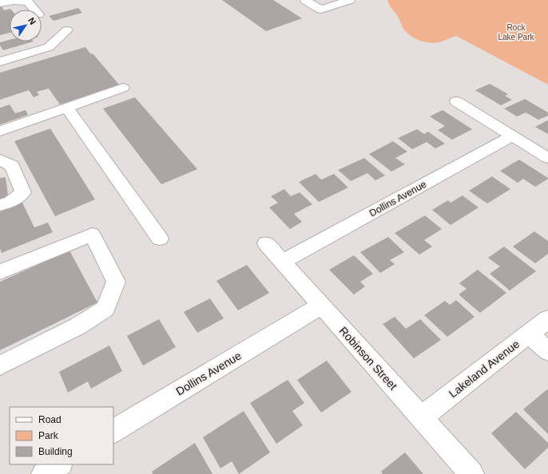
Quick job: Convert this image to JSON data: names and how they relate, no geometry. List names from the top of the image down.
{
  "streets": {
    "street": ["Dollins Avenue", "Robinson Street", "Lakeland Avenue"]
  },
  "crossings": [
    ["Dollins Avenue", "Robinson Street"],
    ["Robinson Street", "Lakeland Avenue"]
  ],
  "parks": ["Rock Lake Park"],
  "legend": ["Road", "Park", "Building"],
  "north": "top right"
}
